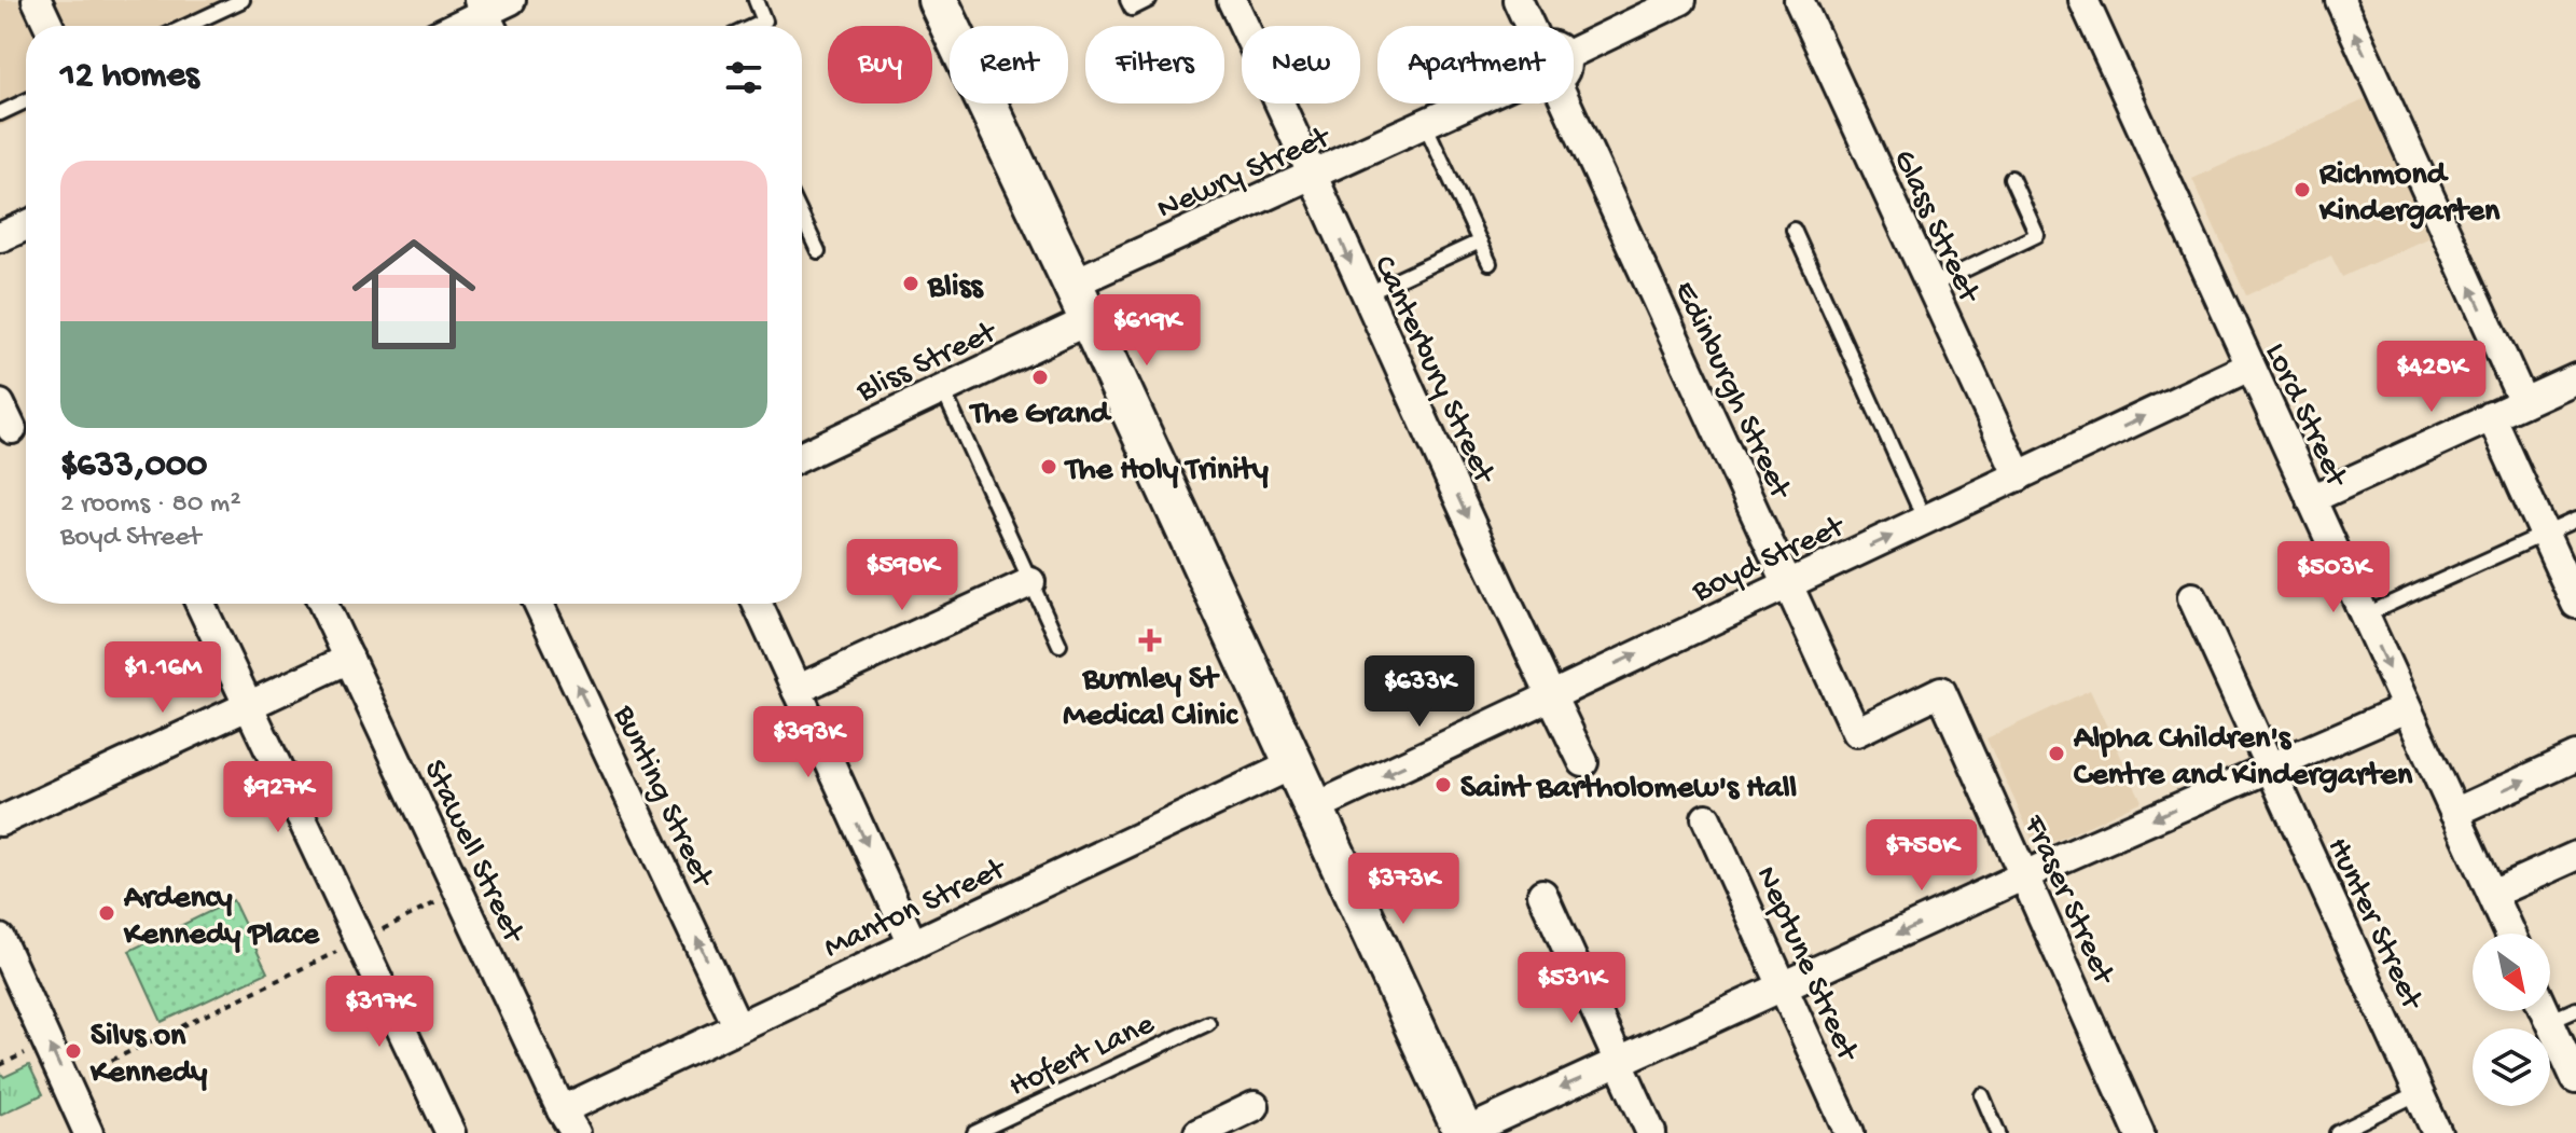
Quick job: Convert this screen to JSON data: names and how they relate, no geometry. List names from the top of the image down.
{
  "streets": {
    "street": [
      "Newry Street",
      "Glass Street",
      "Bliss Street",
      "Canterbury Street",
      "Edinburgh Street",
      "Lord Street",
      "Boyd Street",
      "Bunting Street",
      "Stawell Street",
      "Fraser Street",
      "Manton Street",
      "Hunter Street",
      "Neptune Street"
    ],
    "lane": ["Hofert Lane"]
  },
  "crossings": [
    ["Newry Street", "Canterbury Street"],
    ["Glass Street", "Boyd Street"],
    ["Canterbury Street", "Boyd Street"],
    ["Edinburgh Street", "Boyd Street"],
    ["Edinburgh Street", "Fraser Street"],
    ["Lord Street", "Boyd Street"],
    ["Bunting Street", "Manton Street"],
    ["Stawell Street", "Manton Street"]
  ],
  "one_way": ["Canterbury Street"],
  "places": {
    "other": [
      "Richmond Kindergarten",
      "Bliss",
      "The Grand",
      "The Holy Trinity",
      "Alpha Children's Centre and Kindergarten",
      "Saint Bartholomew's Hall",
      "Ardency Kennedy Place",
      "Silvs on Kennedy"
    ],
    "health": ["Burnley St Medical Clinic"]
  },
  "north": "bottom right",
  "page": {
    "chip": [
      "Buy",
      "Rent",
      "Filters",
      "New",
      "Apartment"
    ],
    "heading": "12 homes",
    "list": [
      {
        "name": "$633,000",
        "note": "2 rooms · 80 m² · Boyd Street"
      }
    ],
    "price": [
      "$619K",
      "$428K",
      "$598K",
      "$503K",
      "$1.16M",
      "$633K",
      "$393K",
      "$927K",
      "$758K",
      "$373K",
      "$531K",
      "$317K"
    ]
  }
}
